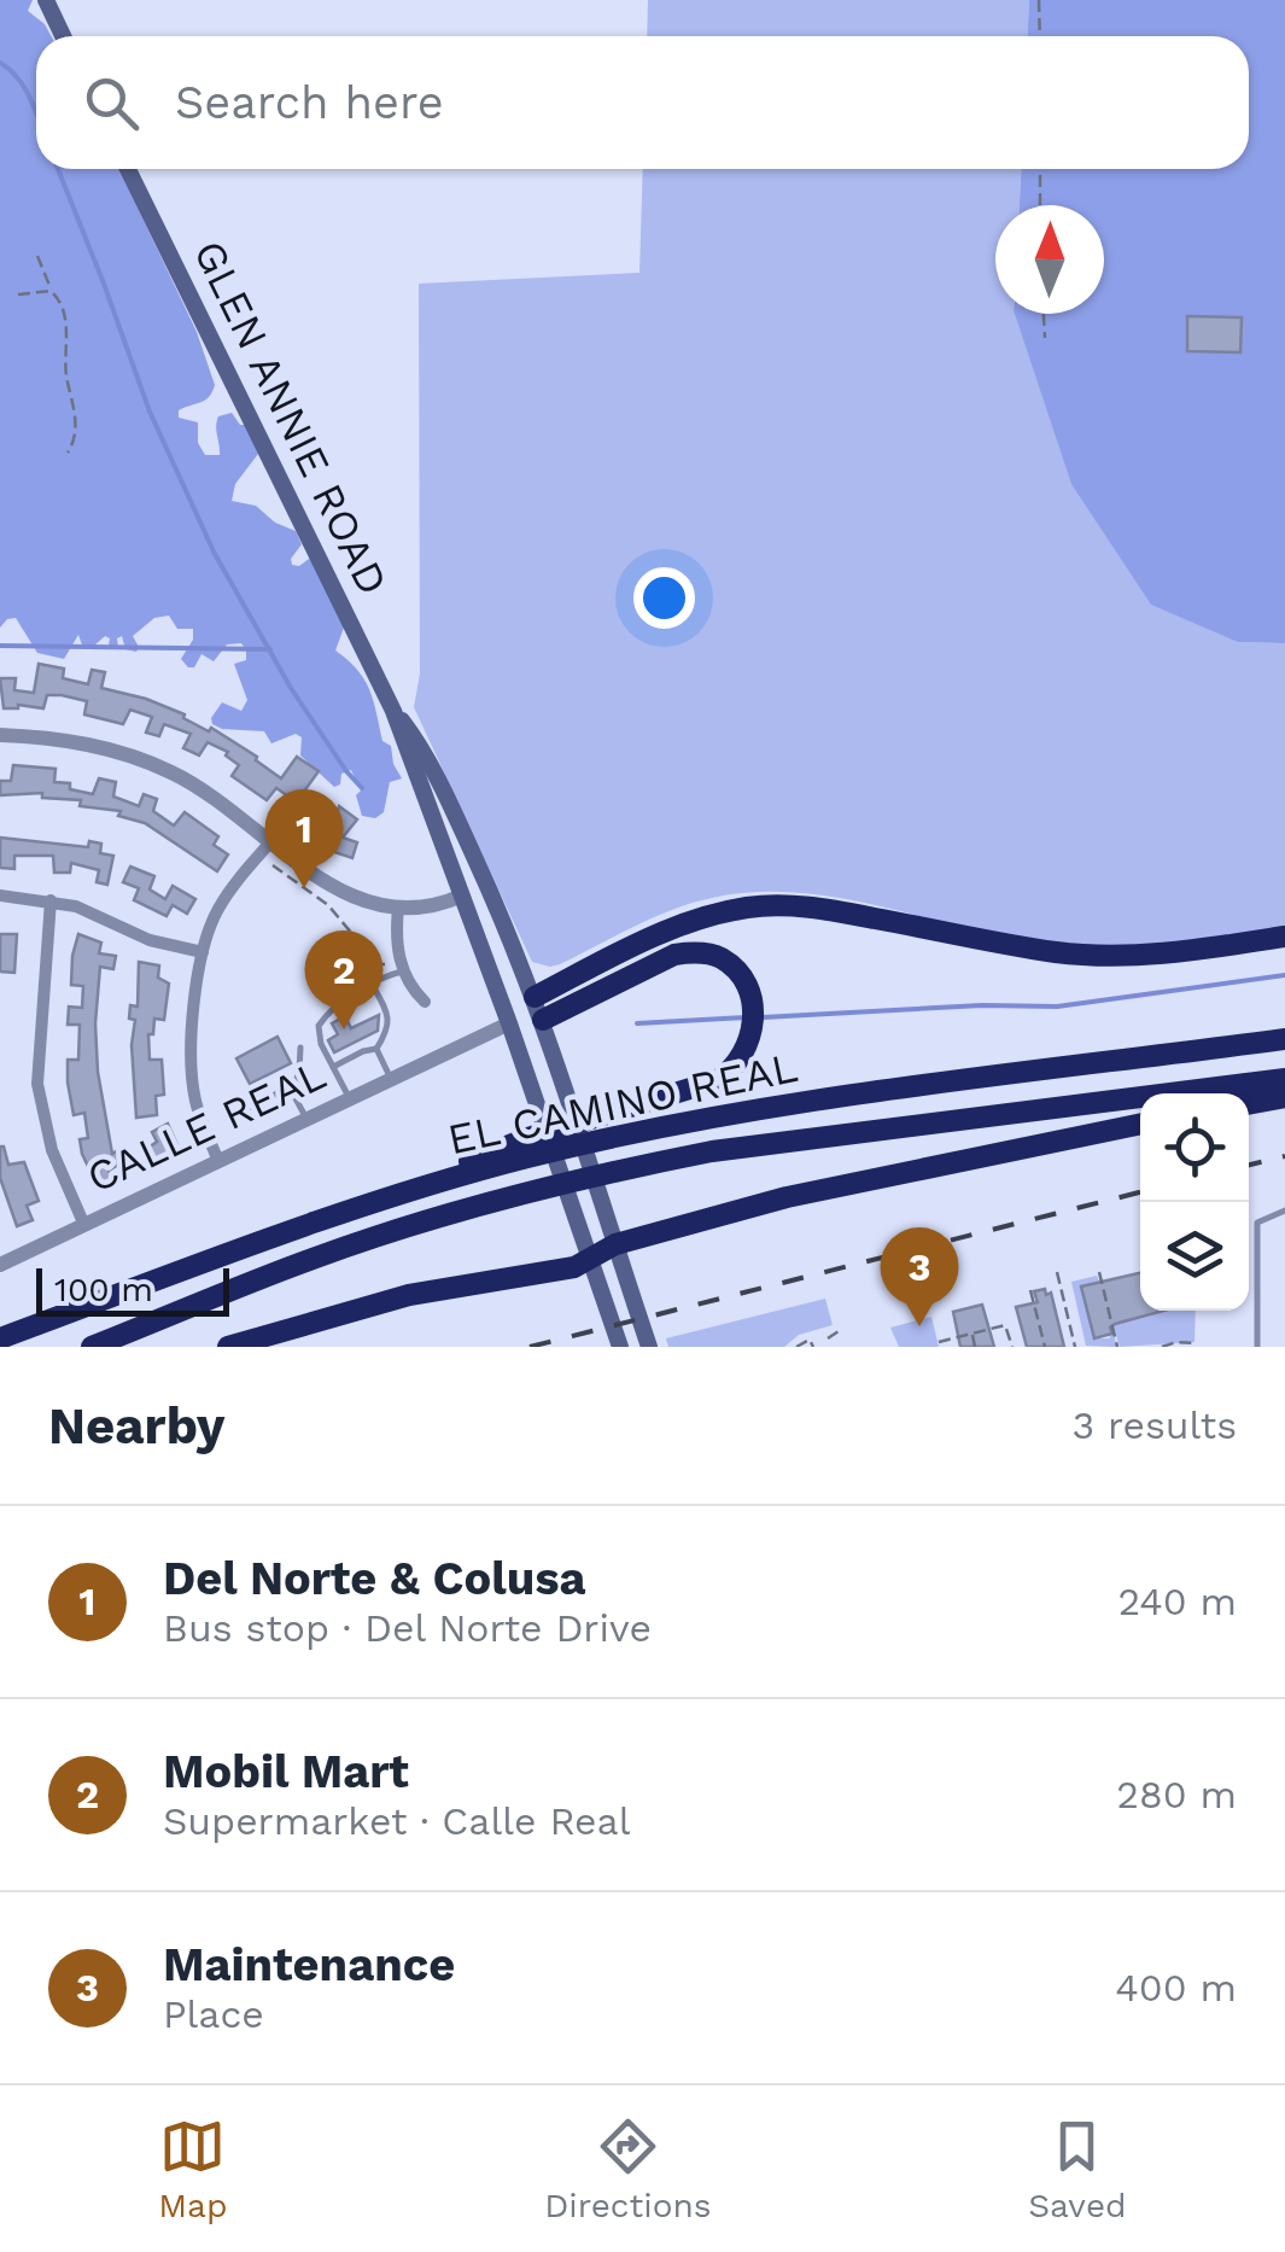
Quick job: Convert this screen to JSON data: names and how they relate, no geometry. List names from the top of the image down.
{
  "streets": {
    "highway": ["EL CAMINO REAL"],
    "main road": ["GLEN ANNIE ROAD"],
    "street": ["CALLE REAL"]
  },
  "crossings": [
    ["GLEN ANNIE ROAD", "CALLE REAL"]
  ],
  "scale_bar": "100 m",
  "north": "top",
  "page": {
    "search": "Search here",
    "pins": ["1", "2", "3"],
    "scale": "100 m",
    "heading": ["Nearby", "3 results"],
    "list": [
      {
        "mark": "1",
        "name": "Del Norte & Colusa",
        "note": "Bus stop · Del Norte Drive",
        "value": "240 m"
      },
      {
        "mark": "2",
        "name": "Mobil Mart",
        "note": "Supermarket · Calle Real",
        "value": "280 m"
      },
      {
        "mark": "3",
        "name": "Maintenance",
        "note": "Place",
        "value": "400 m"
      }
    ],
    "nav": ["Map", "Directions", "Saved"]
  }
}
